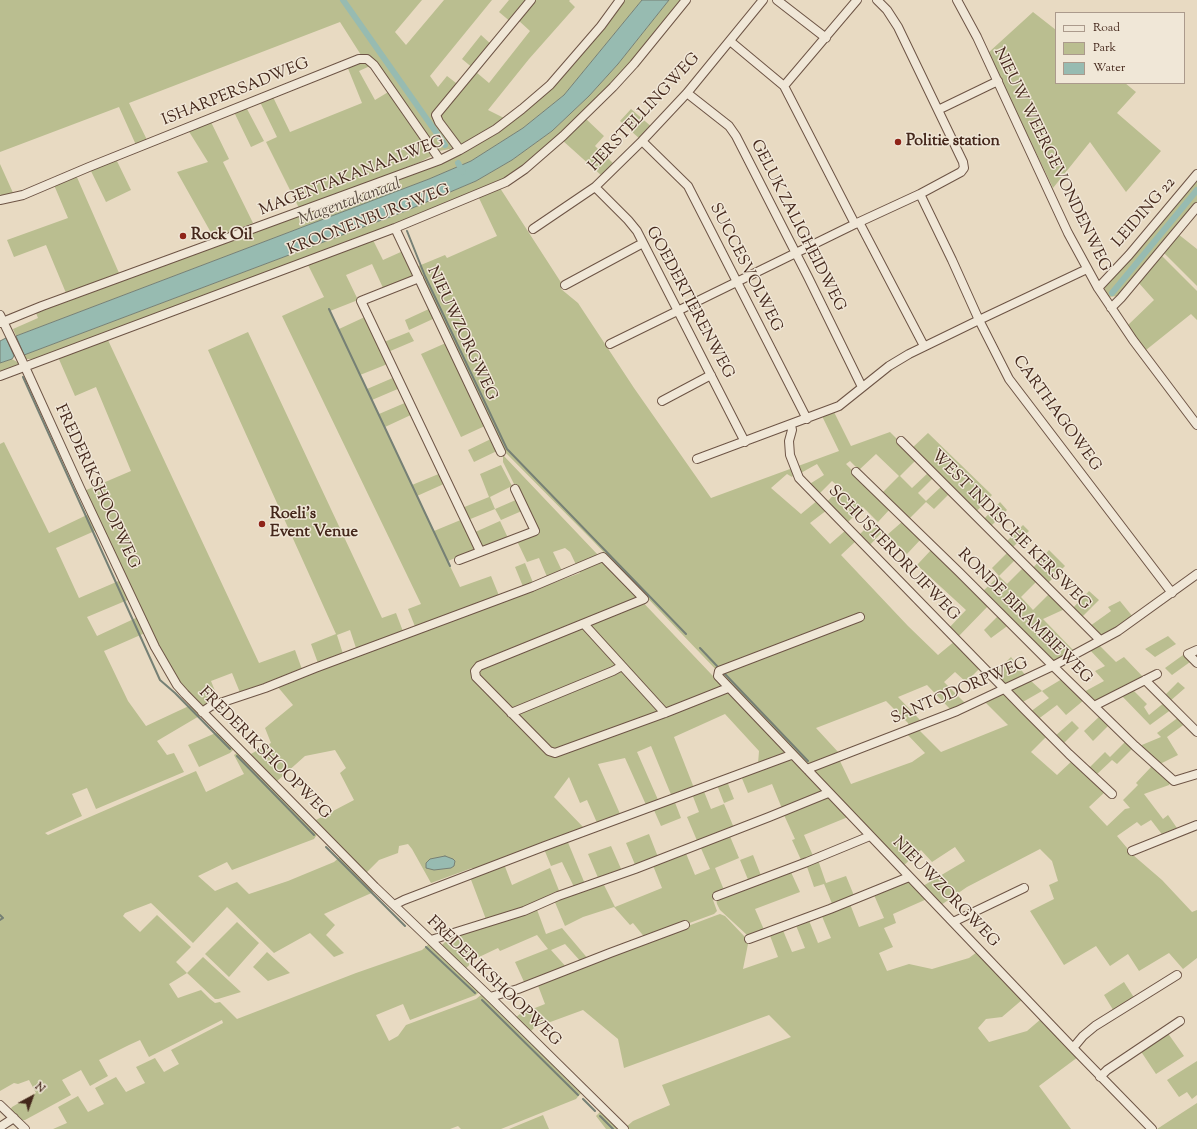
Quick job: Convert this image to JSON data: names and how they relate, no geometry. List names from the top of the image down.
{
  "streets": {
    "street": [
      "ISHARPERSADWEG",
      "HERSTELLINGWEG",
      "NIEUW WEERGEVONDENWEG",
      "MAGENTAKANAALWEG",
      "LEIDING 22",
      "KROONENBURGWEG",
      "GELUK ZALIGHEIDWEG",
      "SUCCESVOLWEG",
      "GOEDERTIERENWEG",
      "NIEUWZORGWEG",
      "CARTHAGOWEG",
      "FREDERIKSHOOPWEG",
      "WEST INDISCHE KERSWEG",
      "SCHUSTERDRUIFWEG",
      "RONDE BIRAMBIEWEG",
      "SANTODORPWEG"
    ]
  },
  "crossings": [
    ["ISHARPERSADWEG", "MAGENTAKANAALWEG"],
    ["HERSTELLINGWEG", "GELUK ZALIGHEIDWEG"],
    ["HERSTELLINGWEG", "SUCCESVOLWEG"],
    ["HERSTELLINGWEG", "GOEDERTIERENWEG"],
    ["NIEUW WEERGEVONDENWEG", "LEIDING 22"],
    ["MAGENTAKANAALWEG", "FREDERIKSHOOPWEG"],
    ["KROONENBURGWEG", "NIEUWZORGWEG"],
    ["KROONENBURGWEG", "FREDERIKSHOOPWEG"],
    ["NIEUWZORGWEG", "SANTODORPWEG"],
    ["CARTHAGOWEG", "SANTODORPWEG"],
    ["WEST INDISCHE KERSWEG", "SANTODORPWEG"],
    ["SCHUSTERDRUIFWEG", "SANTODORPWEG"],
    ["RONDE BIRAMBIEWEG", "SANTODORPWEG"]
  ],
  "water": ["Magentakanaal"],
  "places": ["Politie station", "Rock Oil", "Roeli's Event Venue"],
  "legend": ["Road", "Park", "Water"],
  "north": "top right"
}
